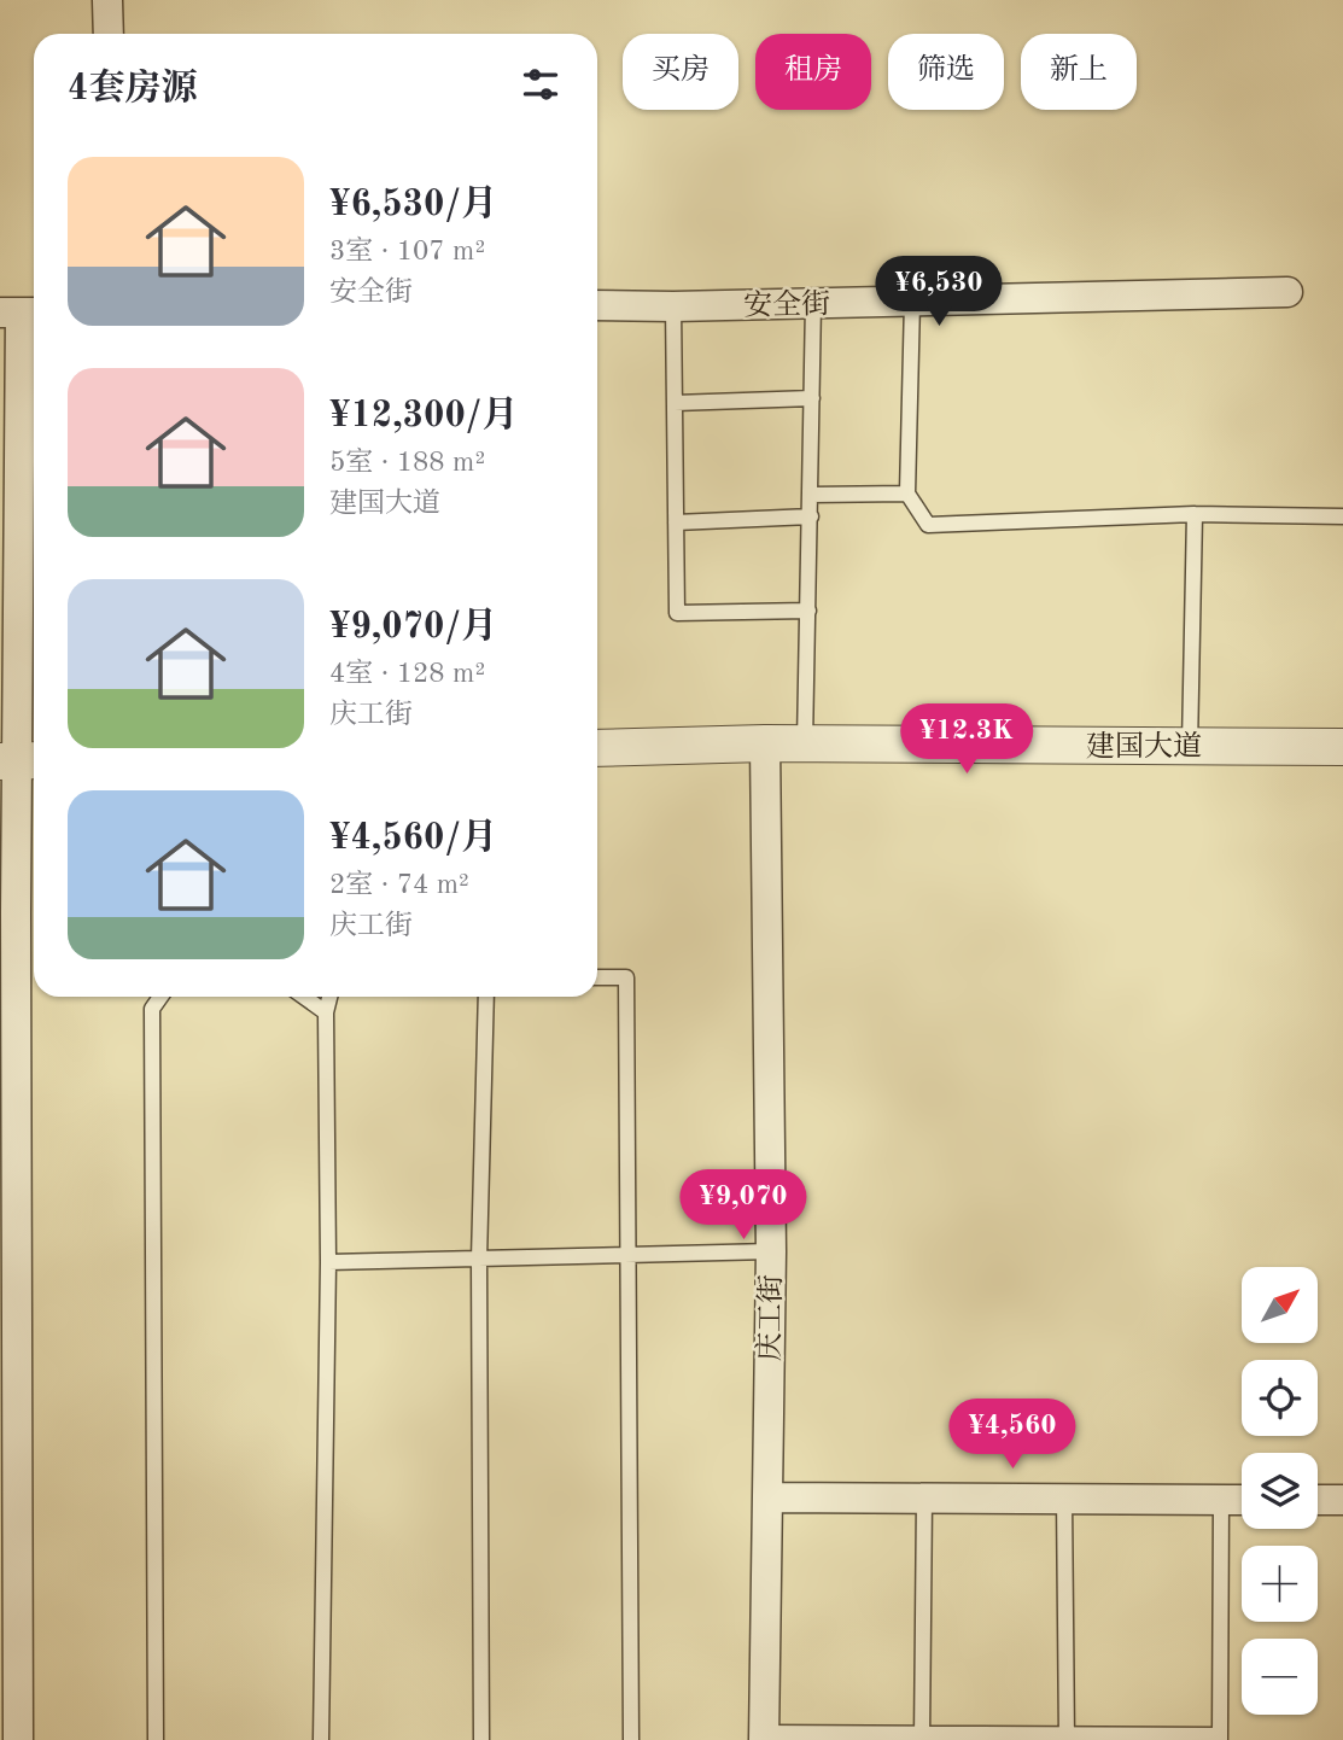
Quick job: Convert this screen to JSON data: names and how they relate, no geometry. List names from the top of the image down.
{
  "streets": {
    "street": ["安全街", "建国大道", "庆工街"]
  },
  "crossings": [
    ["建国大道", "庆工街"]
  ],
  "north": "top right",
  "page": {
    "chip": [
      "买房",
      "租房",
      "筛选",
      "新上"
    ],
    "heading": "4套房源",
    "list": [
      {
        "name": "¥6,530/月",
        "note": "3室 · 107 m² · 安全街"
      },
      {
        "name": "¥12,300/月",
        "note": "5室 · 188 m² · 建国大道"
      },
      {
        "name": "¥9,070/月",
        "note": "4室 · 128 m² · 庆工街"
      },
      {
        "name": "¥4,560/月",
        "note": "2室 · 74 m² · 庆工街"
      }
    ],
    "price": [
      "¥6,530",
      "¥12.3K",
      "¥9,070",
      "¥4,560"
    ],
    "map_buttons": ["+", "−"]
  }
}
